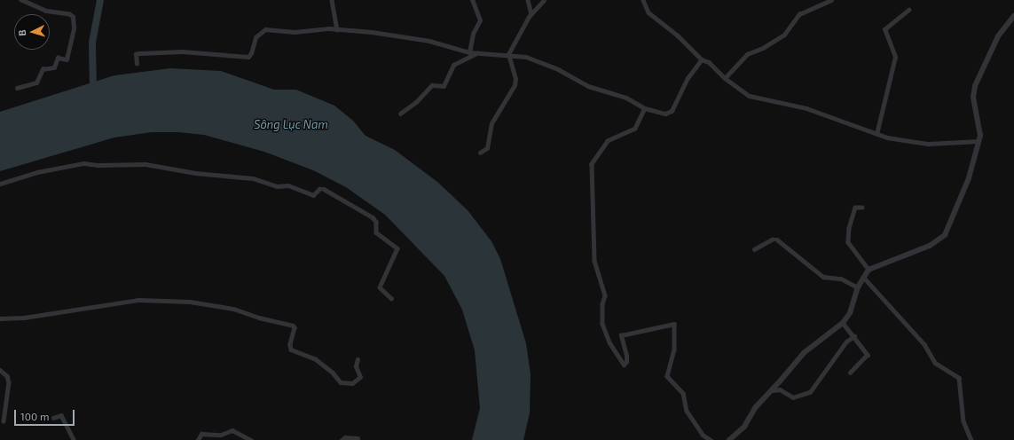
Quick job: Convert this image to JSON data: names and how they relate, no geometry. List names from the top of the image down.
{
  "water": ["Sông Lục Nam"],
  "scale_bar": "100 m",
  "north": "left"
}
